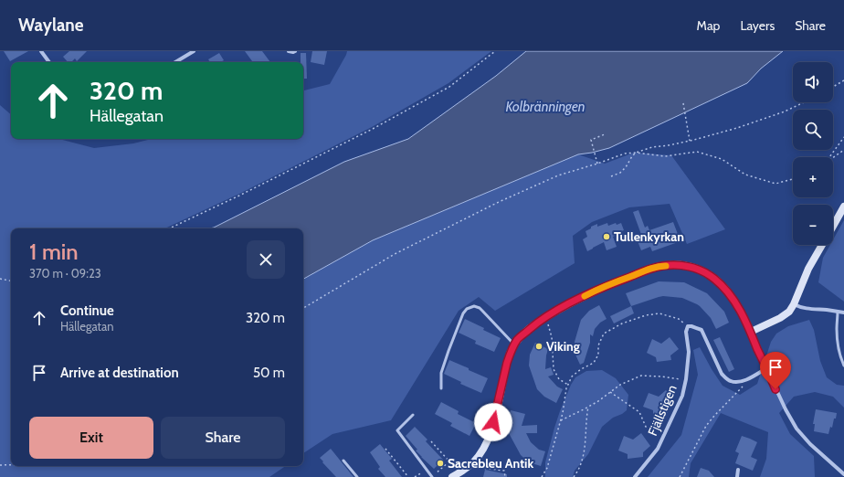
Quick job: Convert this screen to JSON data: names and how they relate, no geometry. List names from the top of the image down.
{
  "streets": {
    "street": ["Fjällstigen"]
  },
  "water": ["Kolbränningen"],
  "places": ["Tullenkyrkan", "Viking", "Sacrebleu Antik"],
  "page": {
    "header": "Waylane",
    "nav": ["Map", "Layers", "Share"],
    "map_buttons": ["+", "−"],
    "turn": ["320 m", "Hällegatan"],
    "heading": ["1 min", "370 m · 09:23"],
    "list": [
      {
        "name": "Continue",
        "note": "Hällegatan",
        "value": "320 m"
      },
      {
        "name": "Arrive at destination",
        "value": "50 m"
      }
    ],
    "buttons": ["Exit", "Share"]
  }
}
